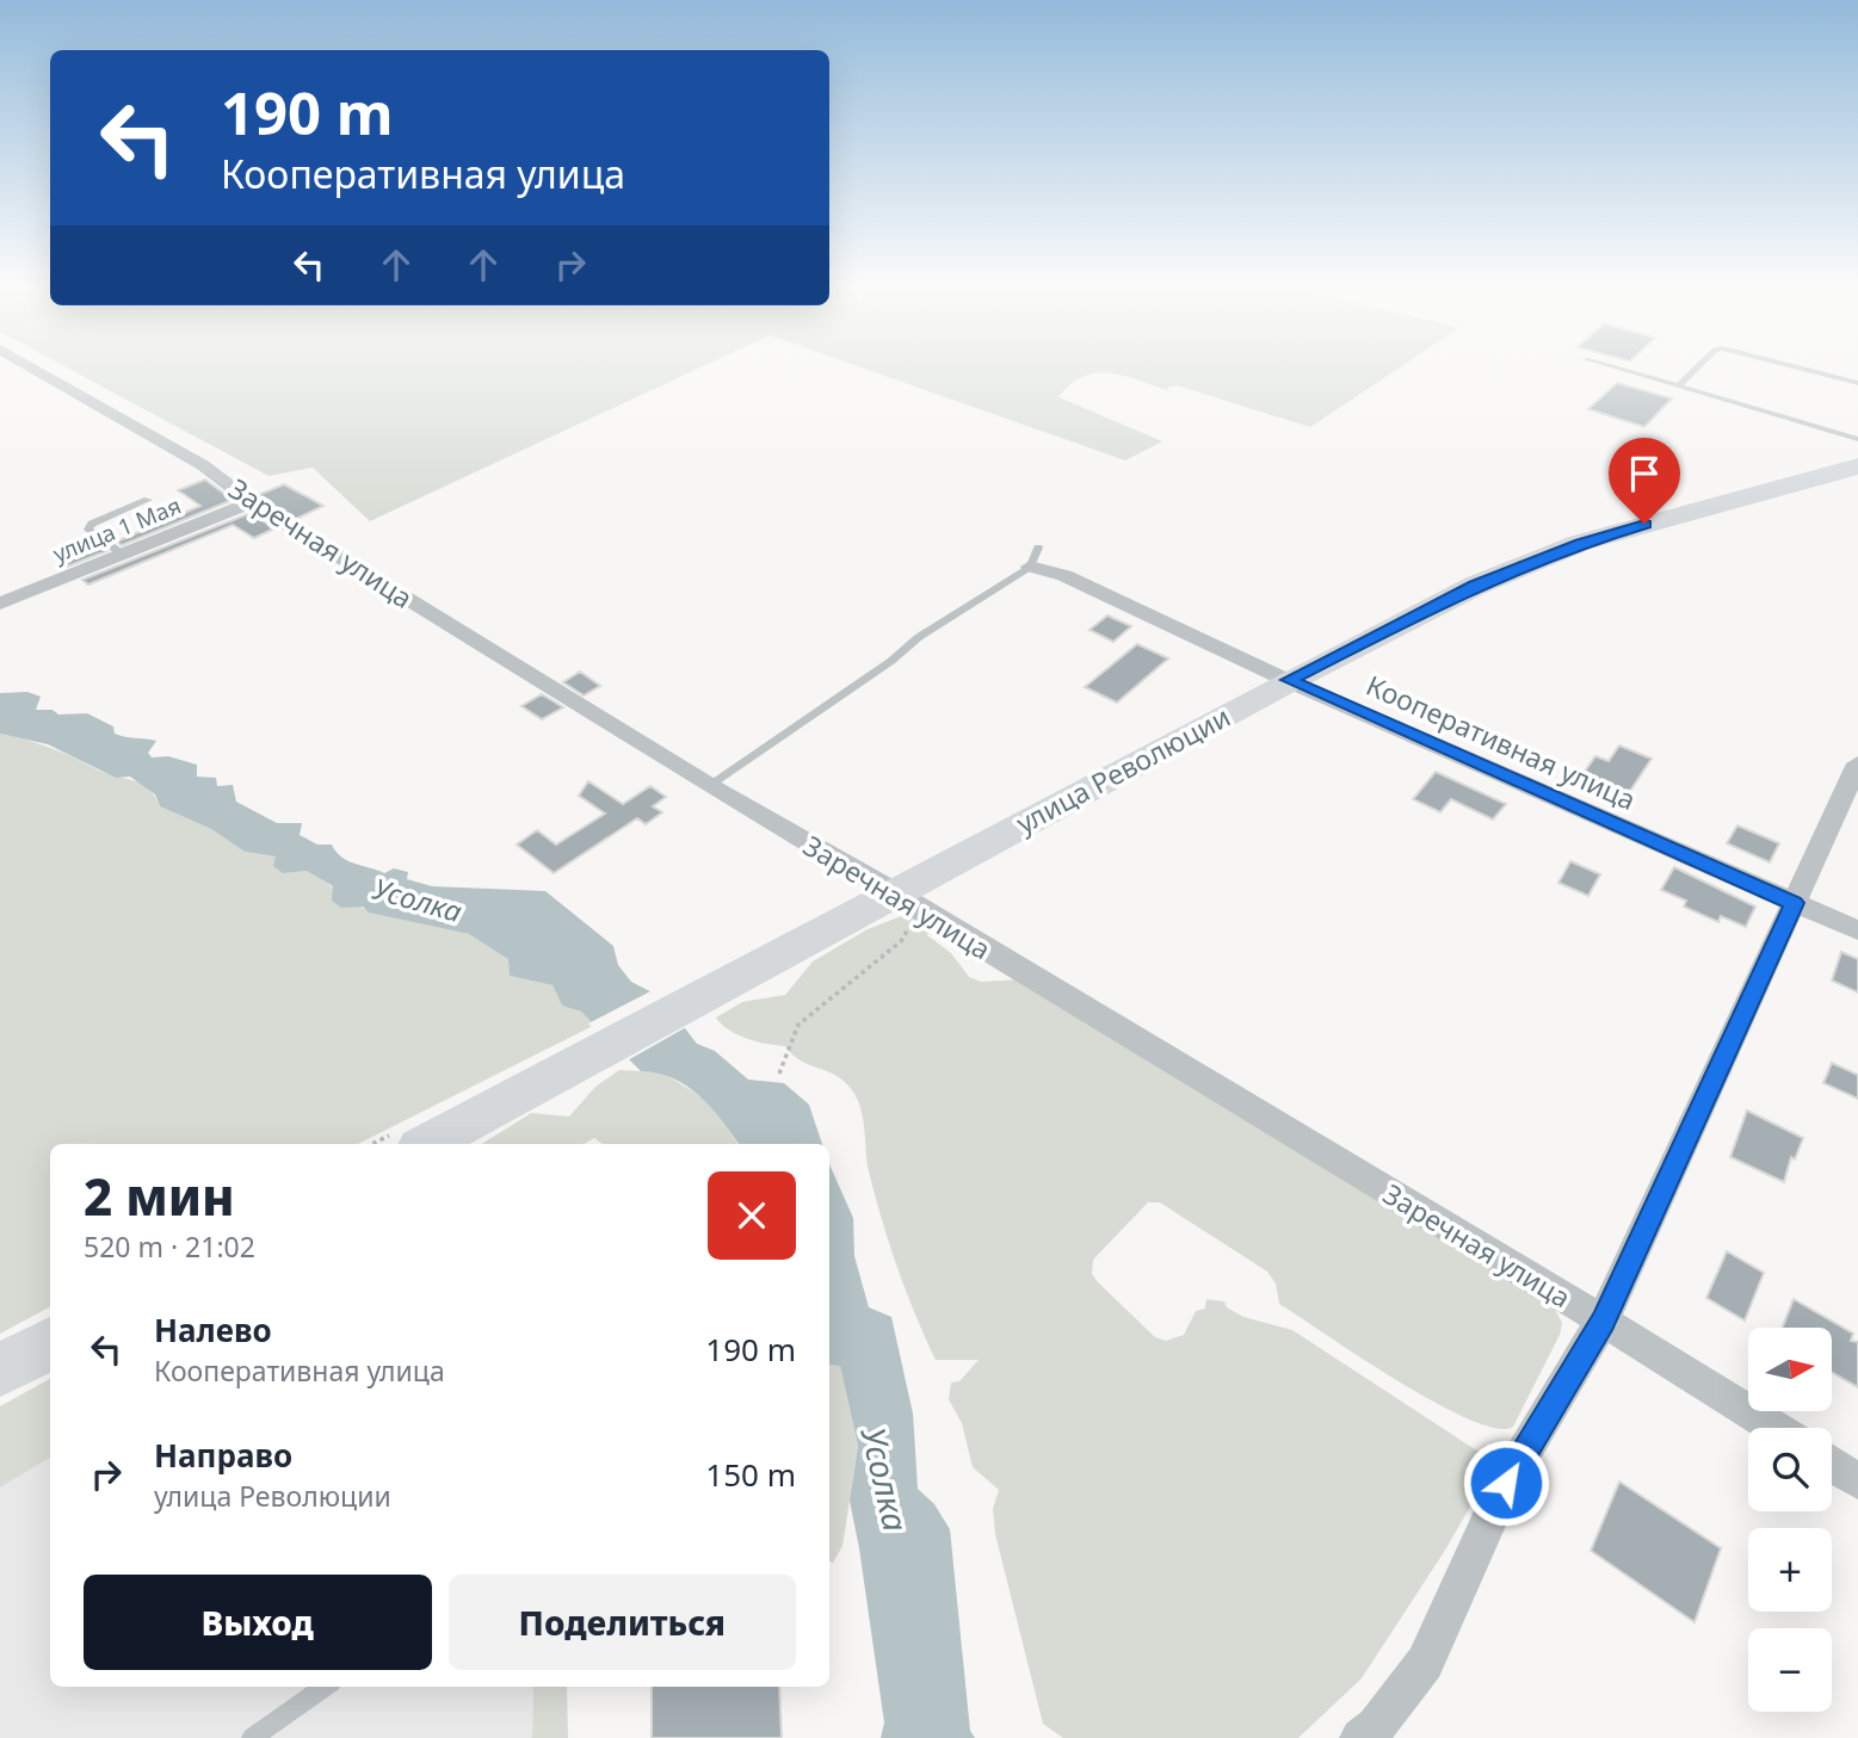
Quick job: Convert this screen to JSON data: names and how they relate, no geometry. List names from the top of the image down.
{
  "streets": {
    "main road": ["улица Революции"],
    "street": ["улица 1 Мая", "Заречная улица", "Кооперативная улица"]
  },
  "crossings": [
    ["улица 1 Мая", "Заречная улица"],
    ["Заречная улица", "улица Революции"],
    ["Кооперативная улица", "улица Революции"]
  ],
  "water": ["Усолка"],
  "north": "right",
  "page": {
    "turn": ["190 m", "Кооперативная улица"],
    "heading": ["2 мин", "520 m · 21:02"],
    "list": [
      {
        "name": "Налево",
        "note": "Кооперативная улица",
        "value": "190 m"
      },
      {
        "name": "Направо",
        "note": "улица Революции",
        "value": "150 m"
      }
    ],
    "map_buttons": ["+", "−"],
    "buttons": ["Выход", "Поделиться"]
  }
}
